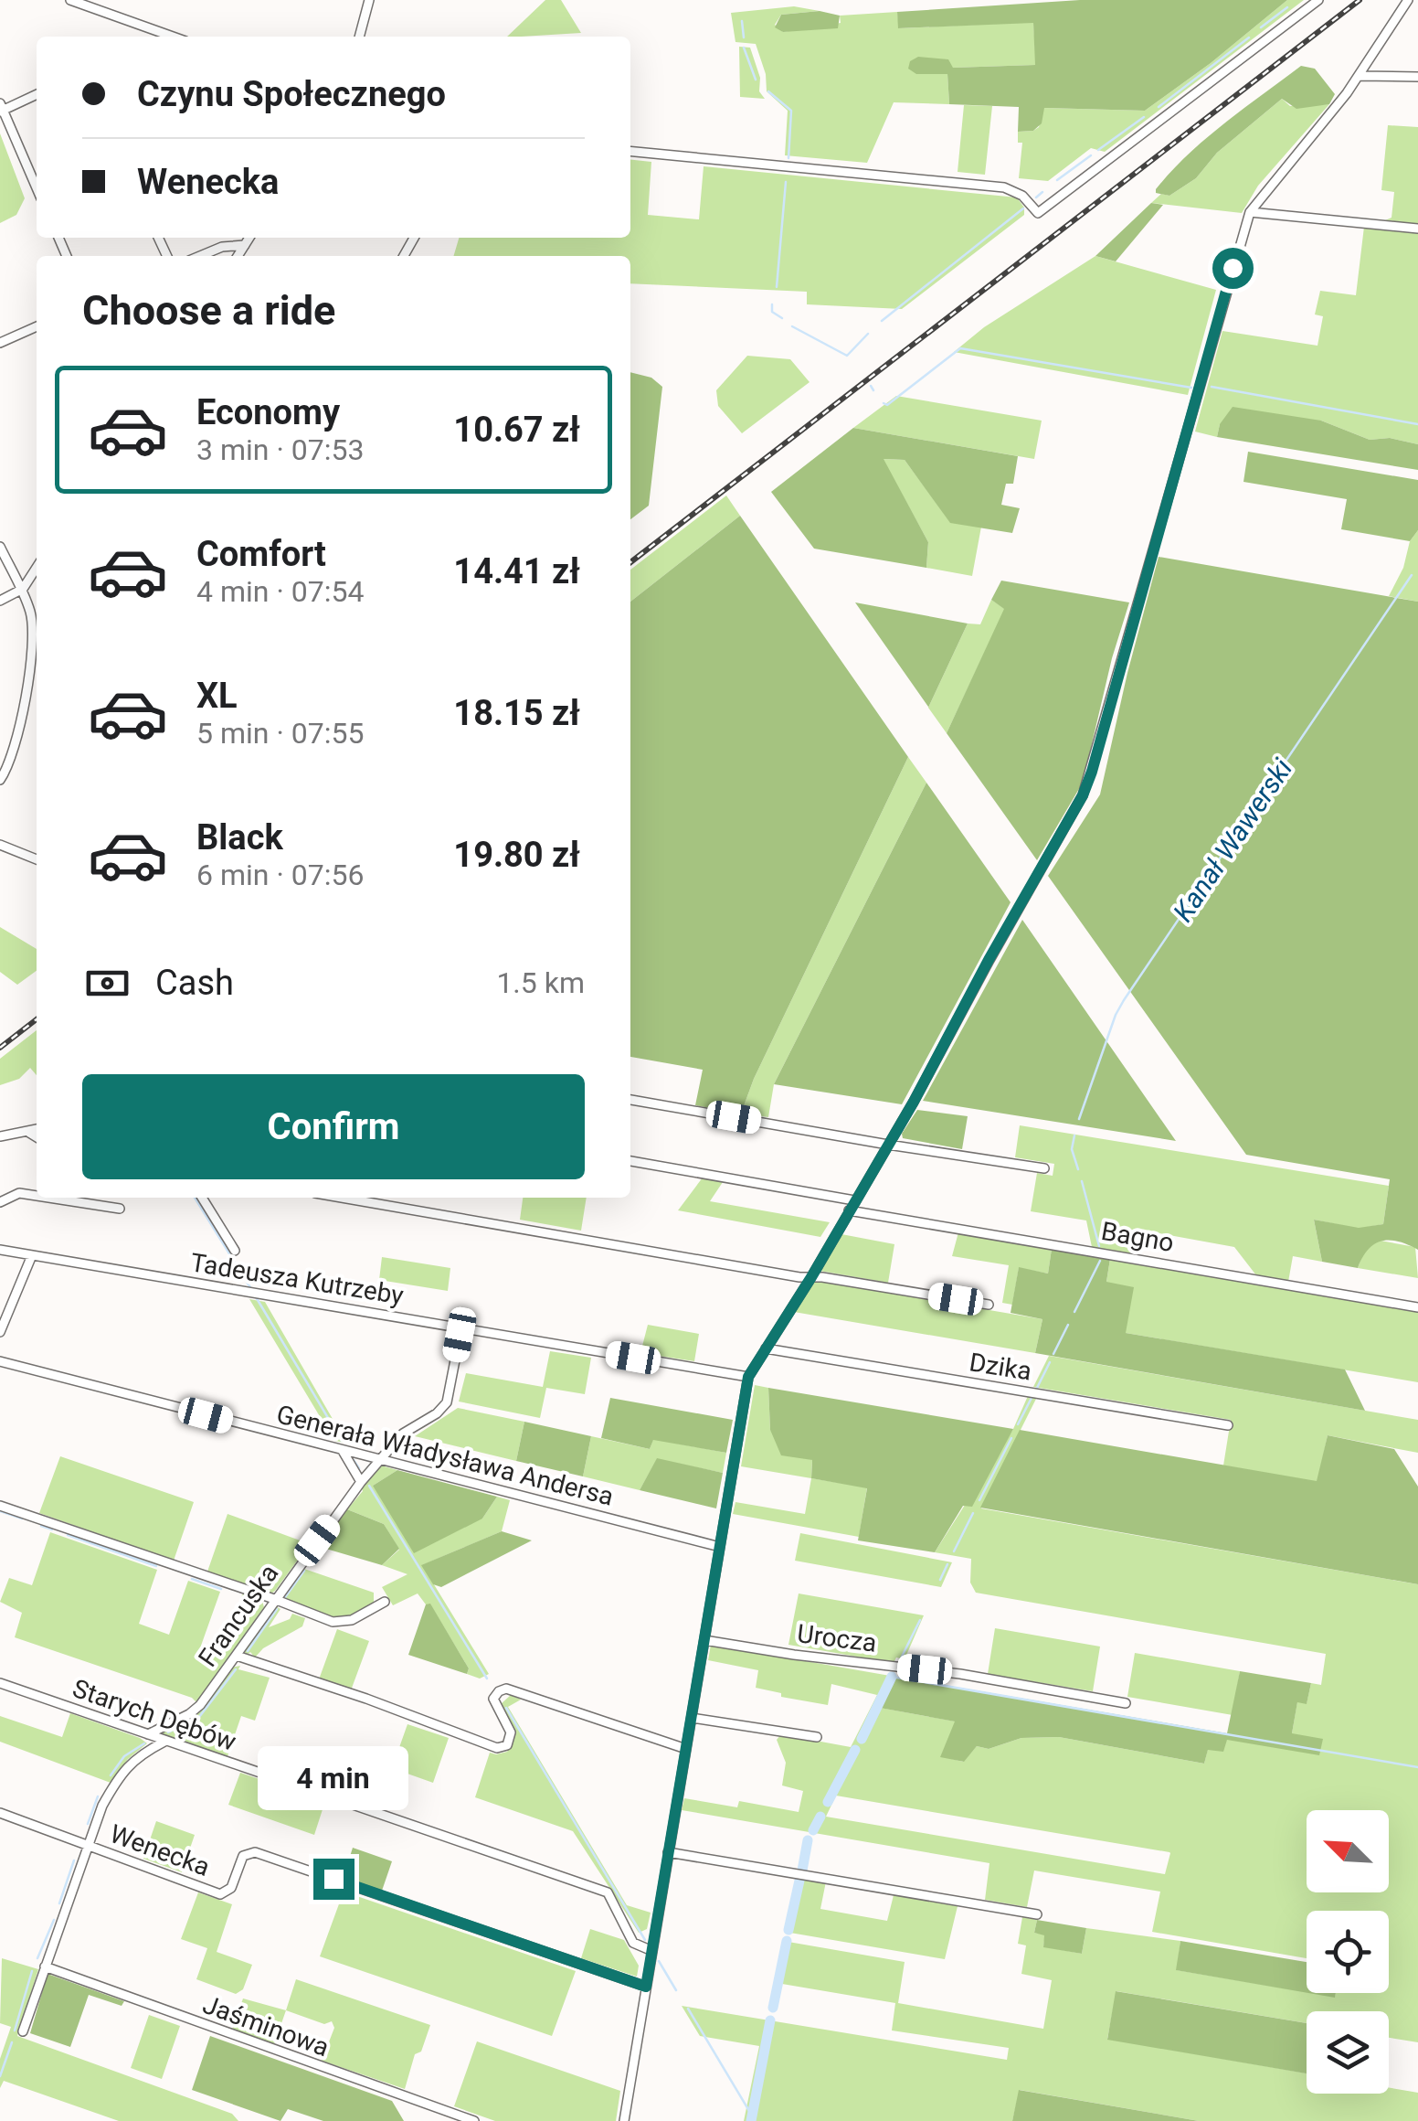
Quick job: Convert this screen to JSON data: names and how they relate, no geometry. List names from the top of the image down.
{
  "streets": {
    "street": [
      "Bagno",
      "Tadeusza Kutrzeby",
      "Dzika",
      "Generała Władysława Andersa",
      "Francuska",
      "Urocza",
      "Starych Dębów",
      "Wenecka",
      "Jaśminowa"
    ]
  },
  "crossings": [
    ["Tadeusza Kutrzeby", "Francuska"],
    ["Generała Władysława Andersa", "Francuska"],
    ["Francuska", "Starych Dębów"]
  ],
  "water": ["Kanał Wawerski"],
  "north": "top left",
  "page": {
    "banner": ["Czynu Społecznego", "Wenecka"],
    "heading": "Choose a ride",
    "list": [
      {
        "name": "Economy",
        "note": "3 min · 07:53",
        "value": "10.67 zł"
      },
      {
        "name": "Comfort",
        "note": "4 min · 07:54",
        "value": "14.41 zł"
      },
      {
        "name": "XL",
        "note": "5 min · 07:55",
        "value": "18.15 zł"
      },
      {
        "name": "Black",
        "note": "6 min · 07:56",
        "value": "19.80 zł"
      }
    ],
    "pay": ["Cash", "1.5 km"],
    "buttons": "Confirm",
    "bubble": "4 min"
  }
}
